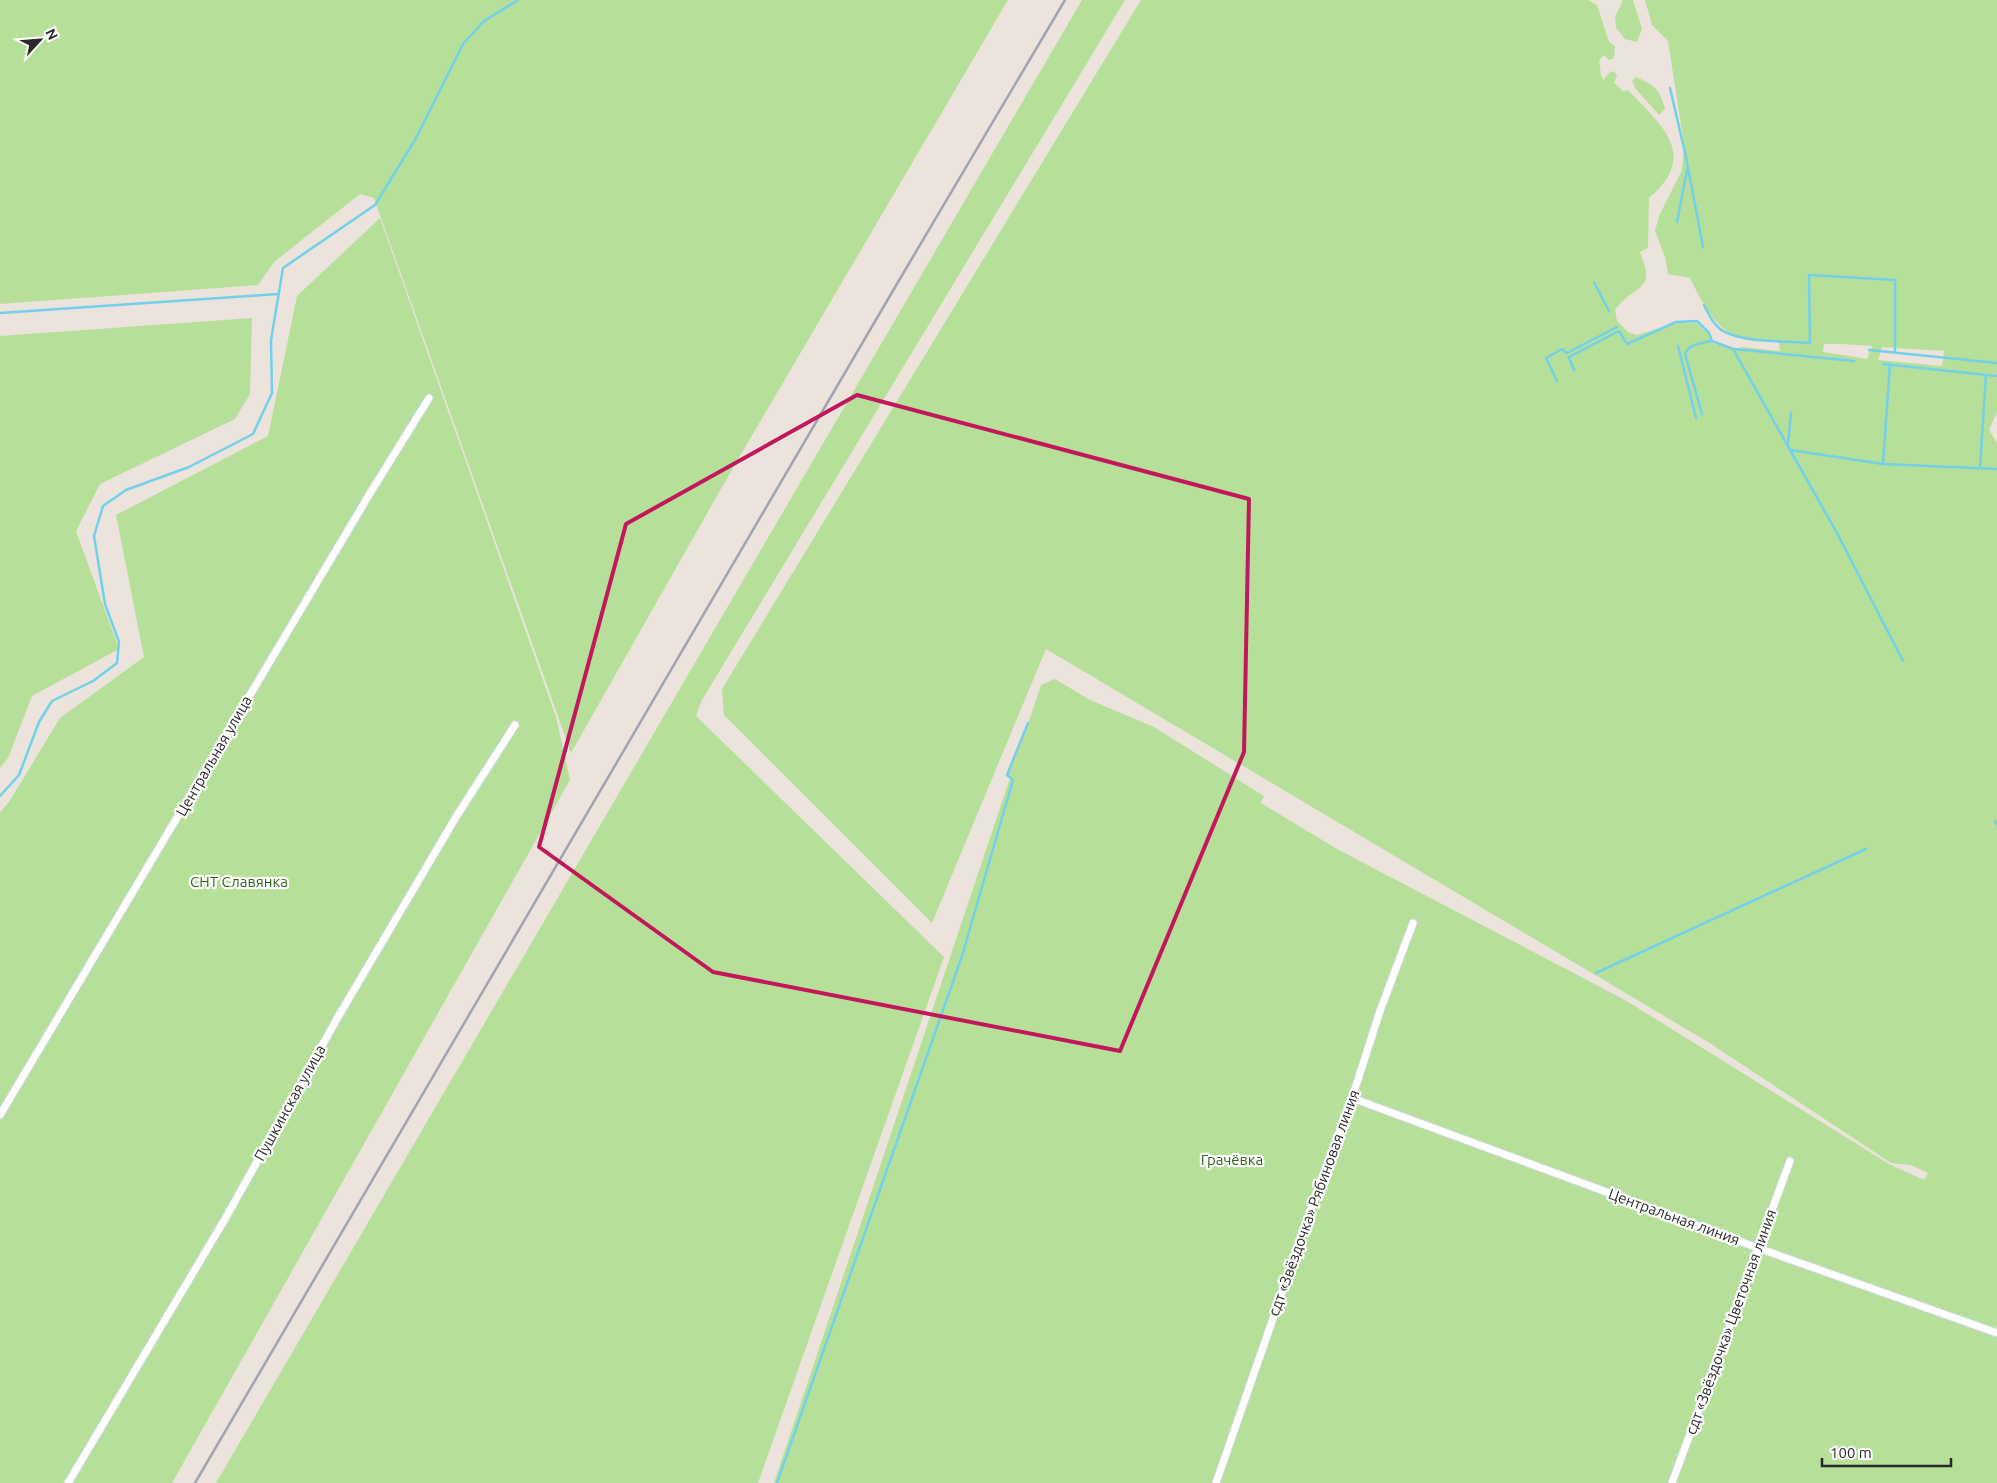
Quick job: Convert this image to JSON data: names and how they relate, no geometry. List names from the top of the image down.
{
  "streets": {
    "street": [
      "Центральная улица",
      "Пушкинская улица",
      "сдт «Звёздочка» Рябиновая линия",
      "Центральная линия",
      "сдт «Звёздочка» Цветочная линия"
    ]
  },
  "crossings": [
    ["сдт «Звёздочка» Рябиновая линия", "Центральная линия"],
    ["Центральная линия", "сдт «Звёздочка» Цветочная линия"]
  ],
  "parks": ["СНТ Славянка", "Грачёвка"],
  "scale_bar": "100 m",
  "north": "top right"
}
